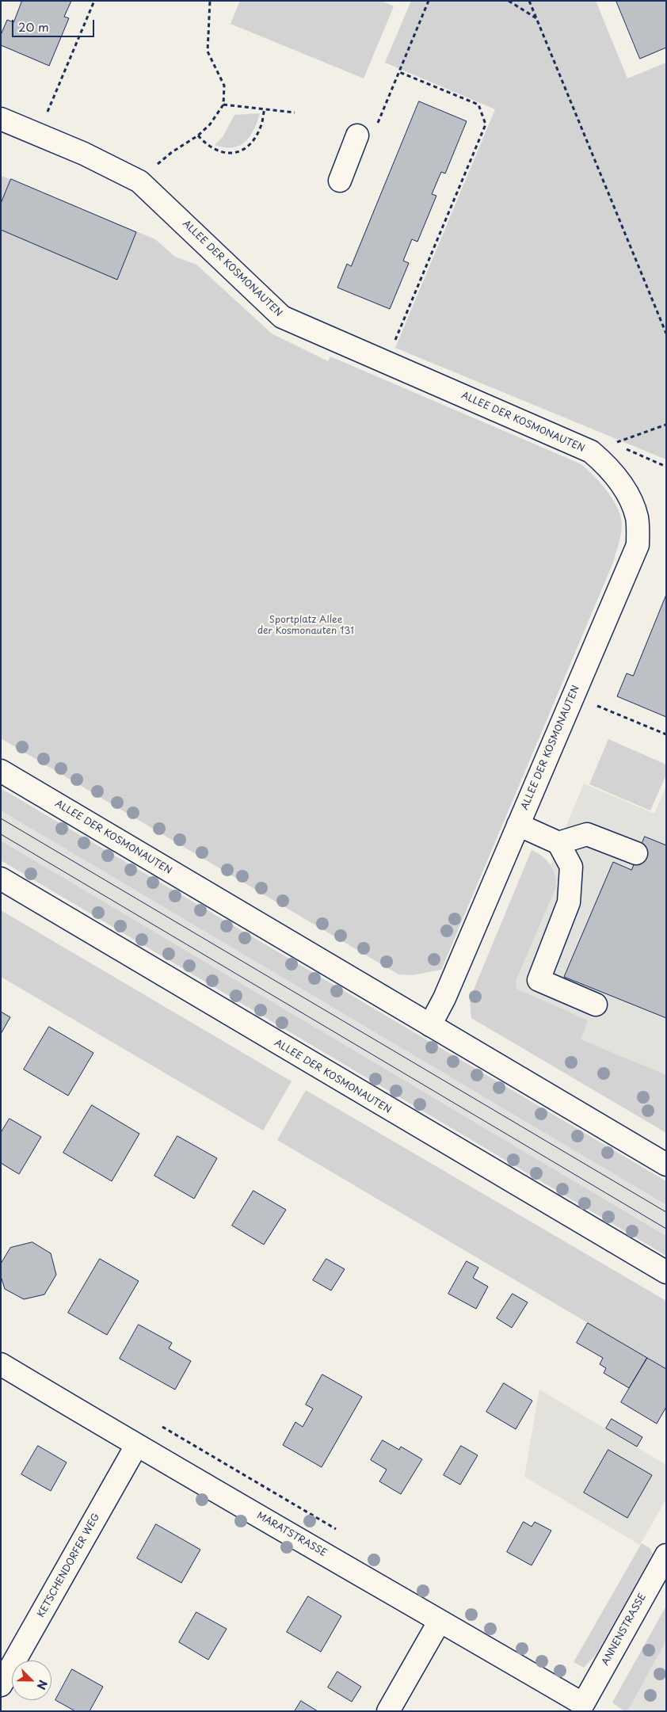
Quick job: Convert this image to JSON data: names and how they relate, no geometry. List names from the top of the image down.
{
  "streets": {
    "street": [
      "ALLEE DER KOSMONAUTEN",
      "MARATSTRASSE",
      "KETSCHENDORFER WEG",
      "ANNENSTRASSE"
    ]
  },
  "crossings": [
    ["MARATSTRASSE", "KETSCHENDORFER WEG"],
    ["MARATSTRASSE", "ANNENSTRASSE"]
  ],
  "parks": ["Sportplatz Allee der Kosmonauten 131"],
  "scale_bar": "20 m",
  "north": "bottom right"
}
